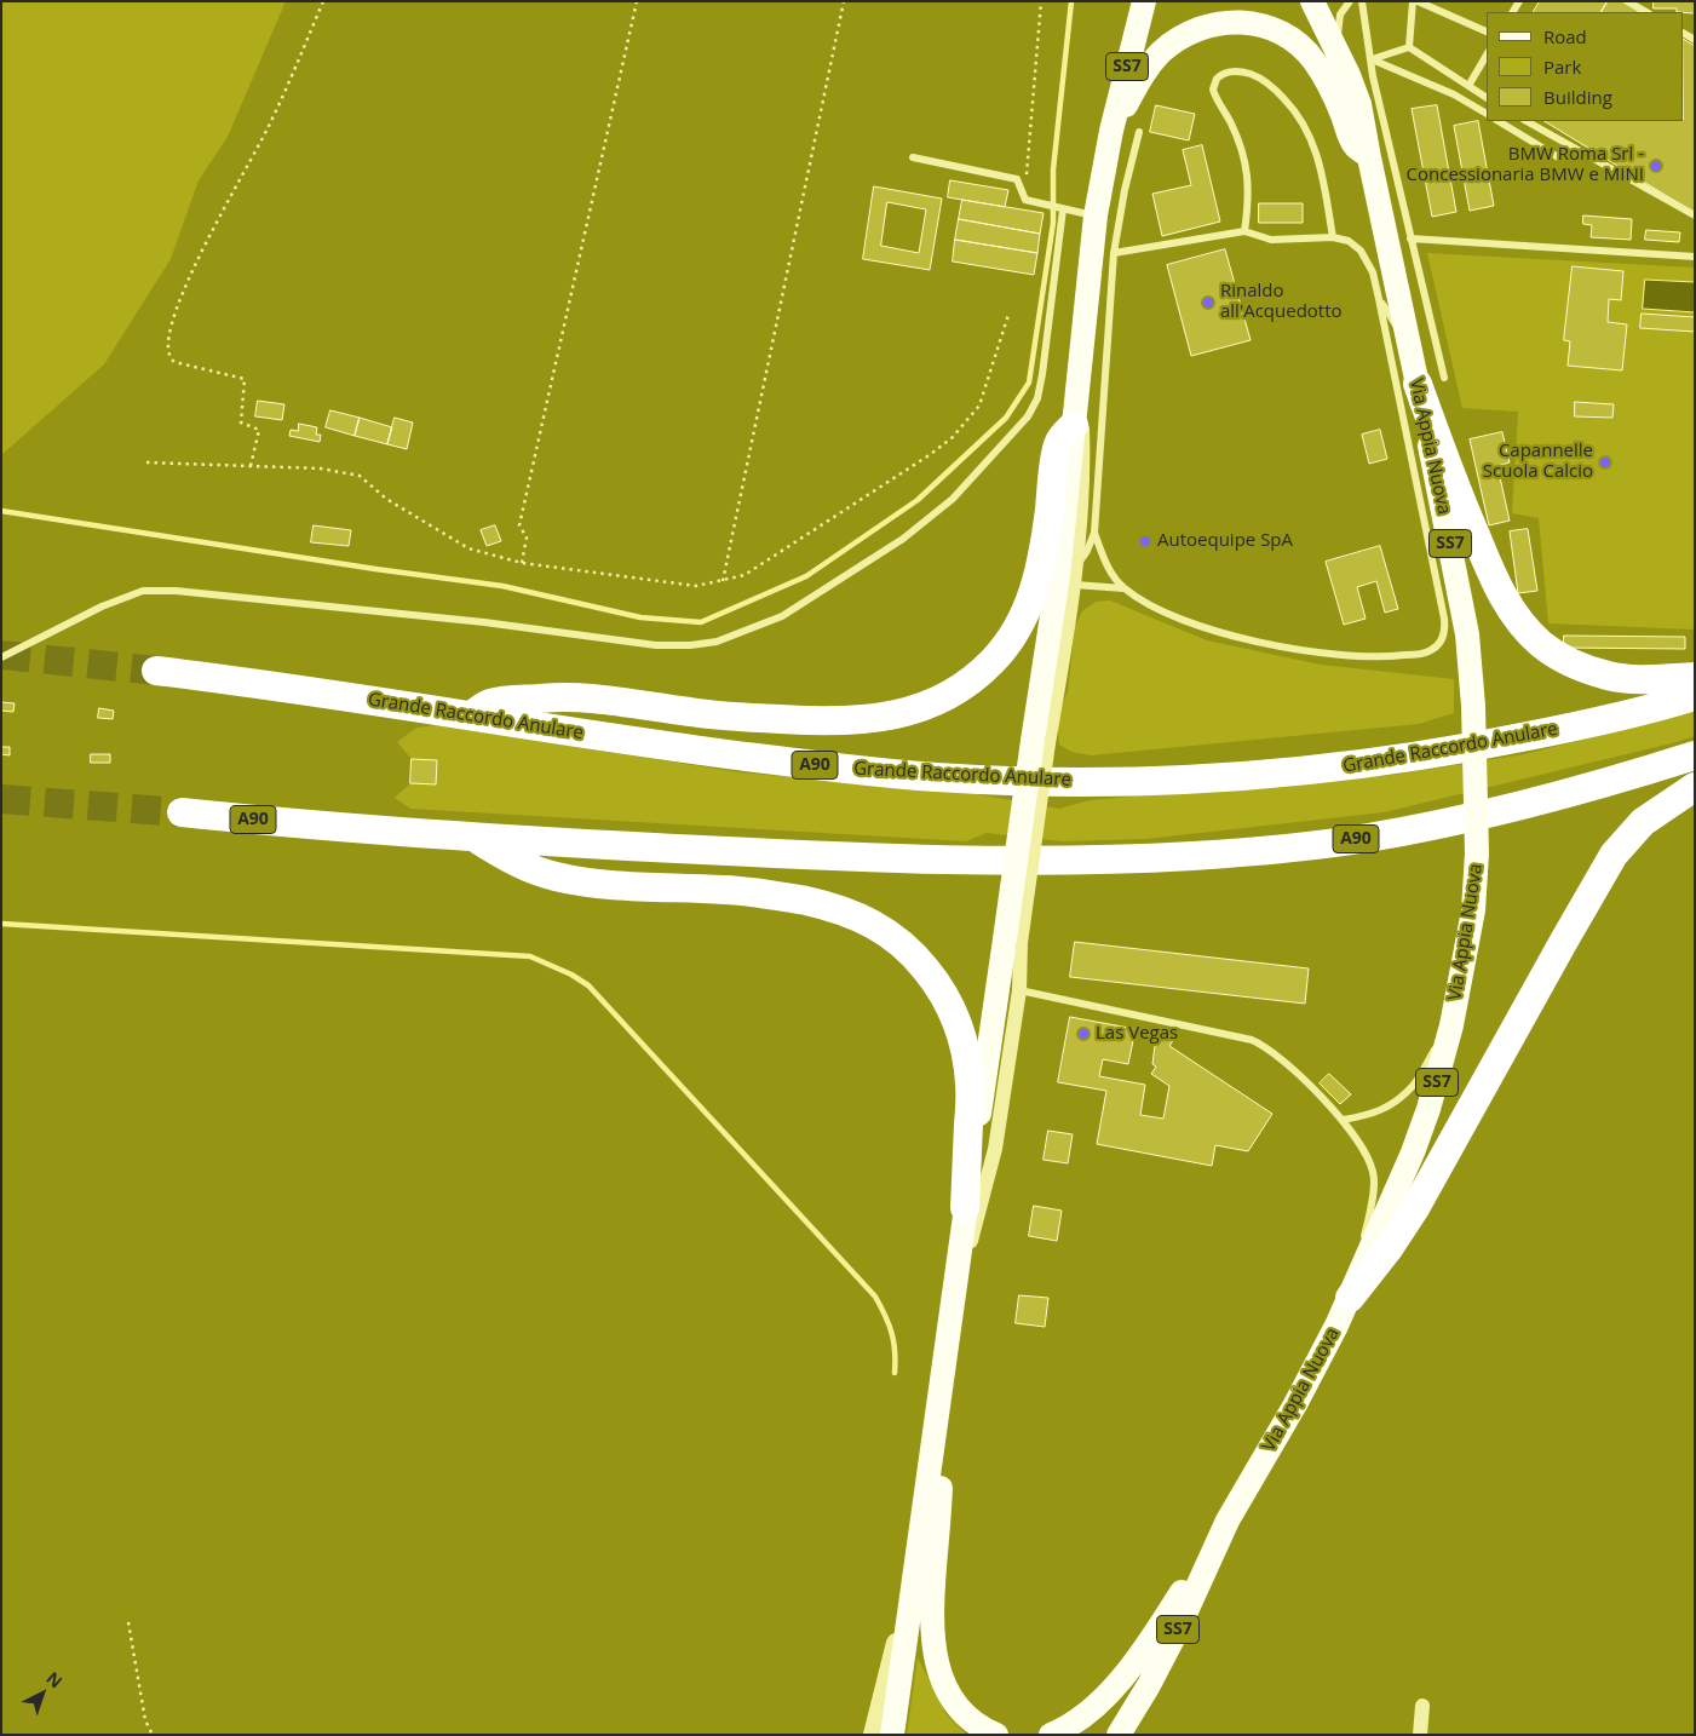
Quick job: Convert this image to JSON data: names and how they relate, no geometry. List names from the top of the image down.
{
  "streets": {
    "highway": ["Grande Raccordo Anulare", "A90"],
    "main road": ["SS7", "Via Appia Nuova"]
  },
  "places": [
    "BMW Roma Srl - Concessionaria BMW e MINI",
    "Rinaldo all'Acquedotto",
    "Capannelle Scuola Calcio",
    "Autoequipe SpA",
    "Las Vegas"
  ],
  "legend": ["Road", "Park", "Building"],
  "north": "top right"
}
